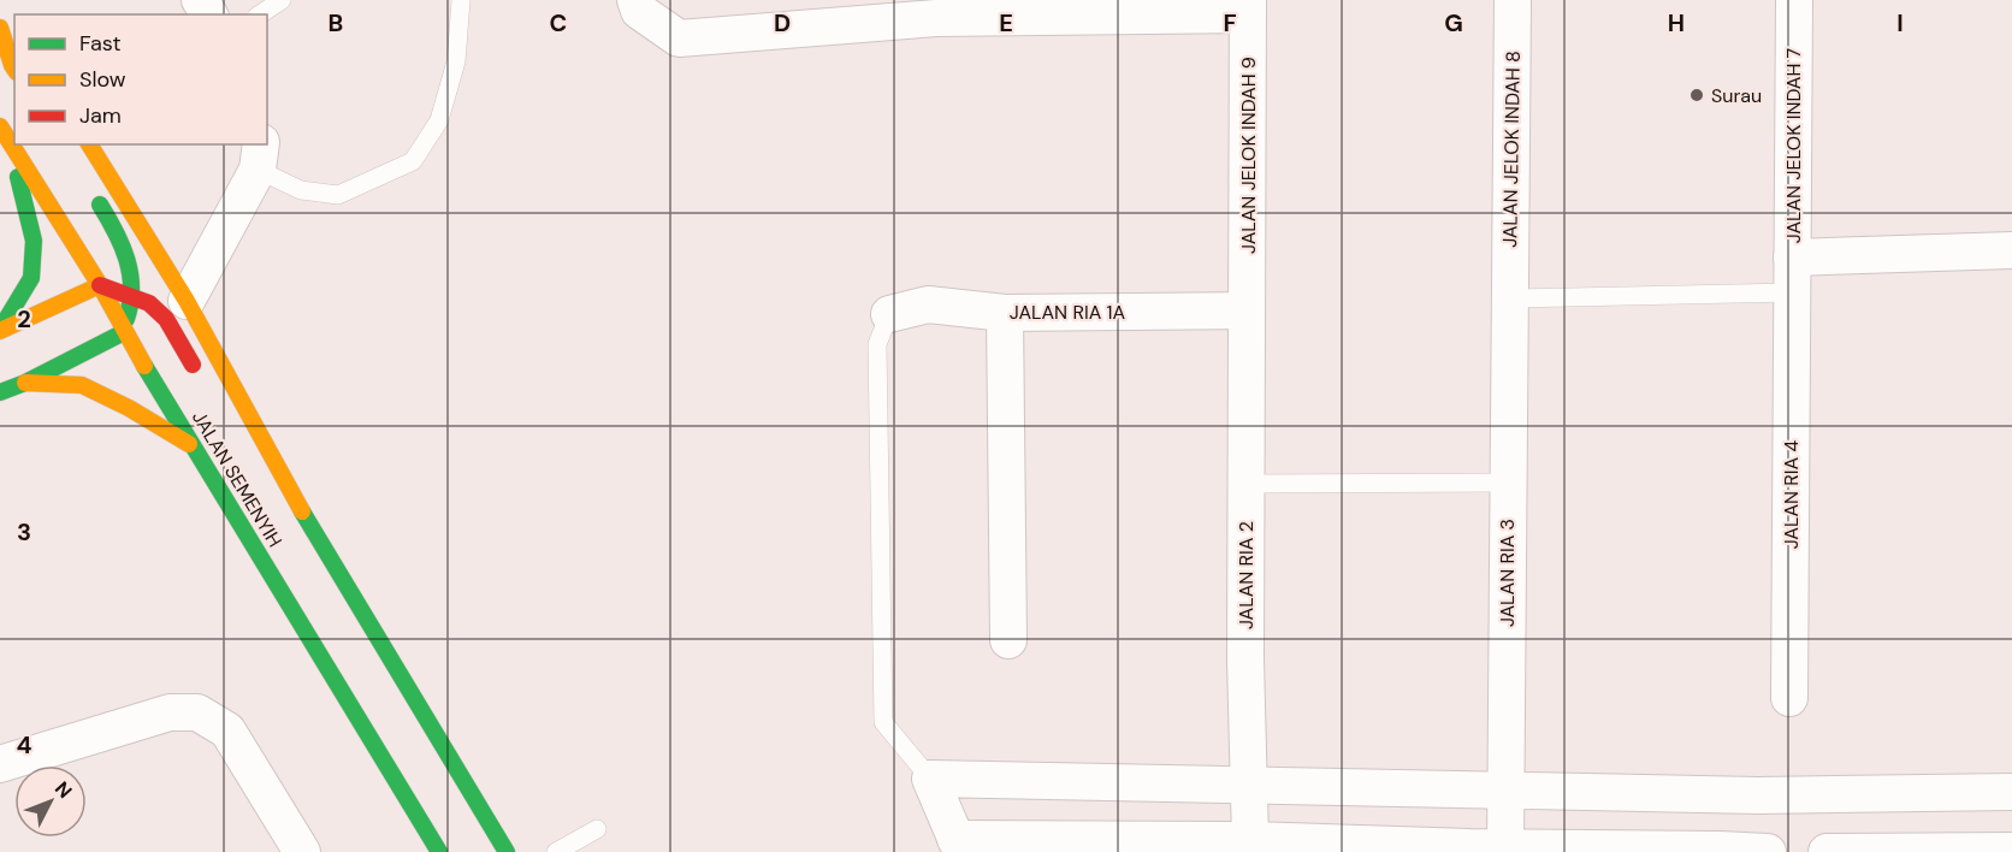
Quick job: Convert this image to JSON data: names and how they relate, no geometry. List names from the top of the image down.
{
  "streets": {
    "main road": ["JALAN SEMENYIH"],
    "street": [
      "JALAN JELOK INDAH 7",
      "JALAN JELOK INDAH 8",
      "JALAN JELOK INDAH 9",
      "JALAN RIA 1A",
      "JALAN RIA 4",
      "JALAN RIA 3",
      "JALAN RIA 2"
    ]
  },
  "crossings": [
    ["JALAN JELOK INDAH 7", "JALAN RIA 4"],
    ["JALAN JELOK INDAH 8", "JALAN RIA 3"],
    ["JALAN JELOK INDAH 9", "JALAN RIA 1A"],
    ["JALAN JELOK INDAH 9", "JALAN RIA 2"],
    ["JALAN RIA 1A", "JALAN RIA 2"]
  ],
  "places": ["Surau"],
  "legend": ["Fast", "Slow", "Jam"],
  "north": "top right",
  "grid": {
    "columns": [
      "B",
      "C",
      "D",
      "E",
      "F",
      "G",
      "H",
      "I"
    ],
    "rows": ["2", "3", "4"]
  }
}
